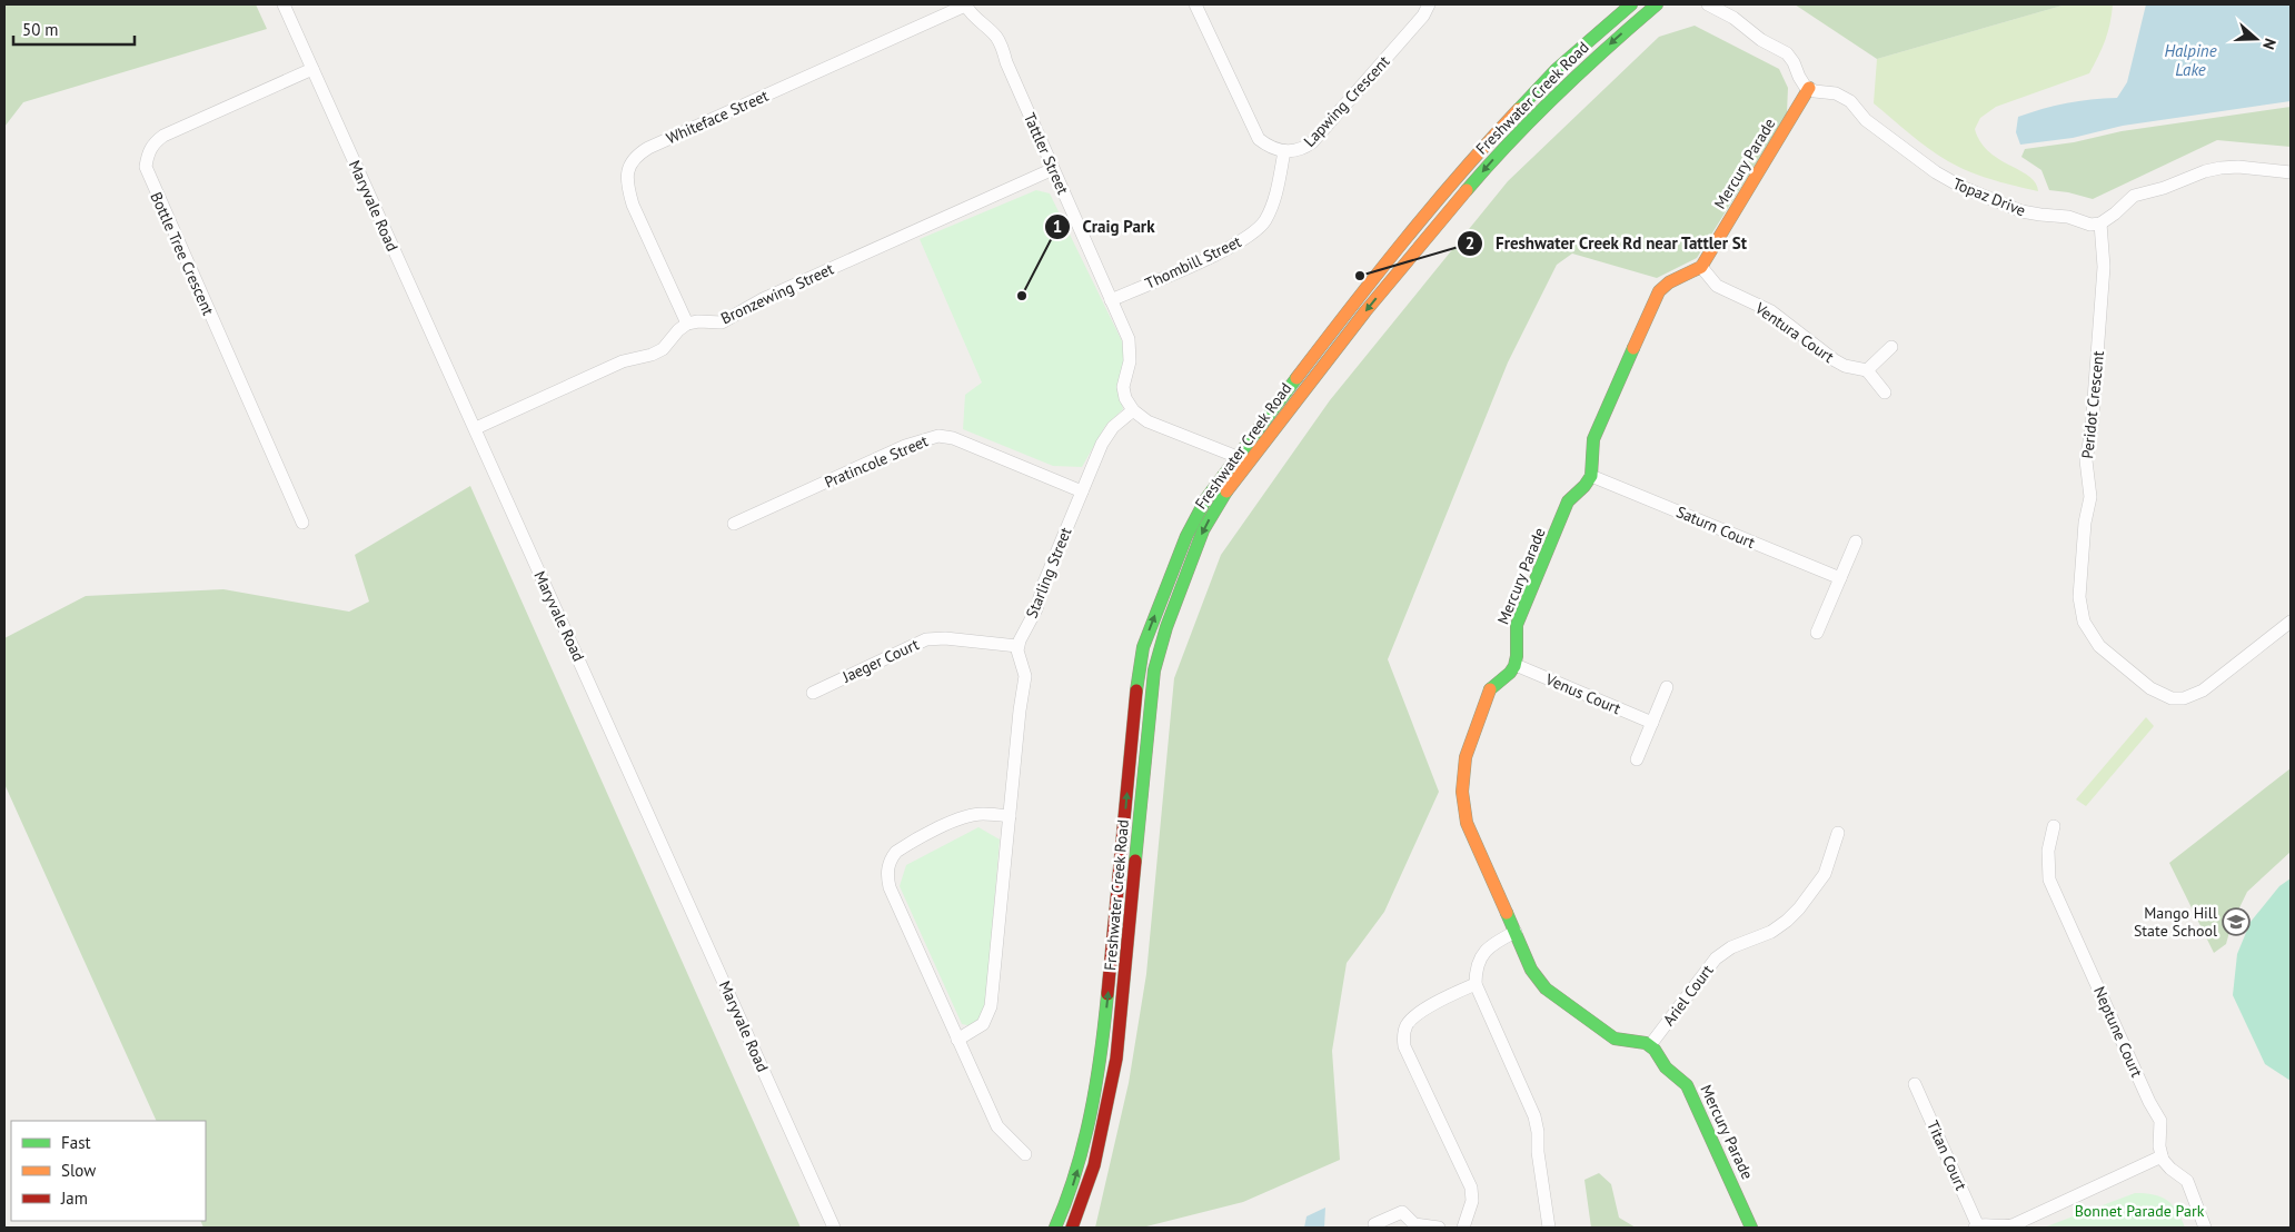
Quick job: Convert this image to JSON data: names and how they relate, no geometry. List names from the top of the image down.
{
  "streets": {
    "main road": ["Freshwater Creek Road", "Mercury Parade"],
    "street": [
      "Lapwing Crescent",
      "Whiteface Street",
      "Tattler Street",
      "Topaz Drive",
      "Maryvale Road",
      "Bottle Tree Crescent",
      "Thombill Street",
      "Bronzewing Street",
      "Ventura Court",
      "Peridot Crescent",
      "Pratincole Street",
      "Saturn Court",
      "Starling Street",
      "Jaeger Court",
      "Venus Court",
      "Ariel Court",
      "Neptune Court",
      "Titan Court"
    ]
  },
  "crossings": [
    ["Lapwing Crescent", "Thombill Street"],
    ["Whiteface Street", "Tattler Street"],
    ["Whiteface Street", "Bronzewing Street"],
    ["Tattler Street", "Thombill Street"],
    ["Tattler Street", "Bronzewing Street"],
    ["Tattler Street", "Starling Street"],
    ["Mercury Parade", "Topaz Drive"],
    ["Mercury Parade", "Ventura Court"],
    ["Mercury Parade", "Saturn Court"],
    ["Mercury Parade", "Venus Court"],
    ["Mercury Parade", "Ariel Court"],
    ["Topaz Drive", "Peridot Crescent"],
    ["Maryvale Road", "Bottle Tree Crescent"],
    ["Pratincole Street", "Starling Street"],
    ["Starling Street", "Jaeger Court"]
  ],
  "water": ["Halpine Lake"],
  "parks": ["Bonnet Parade Park"],
  "places": {
    "other": ["Freshwater Creek Rd near Tattler St", "Craig Park"],
    "school or university": ["Mango Hill State School"]
  },
  "legend": ["Fast", "Slow", "Jam"],
  "scale_bar": "50 m",
  "north": "right"
}
